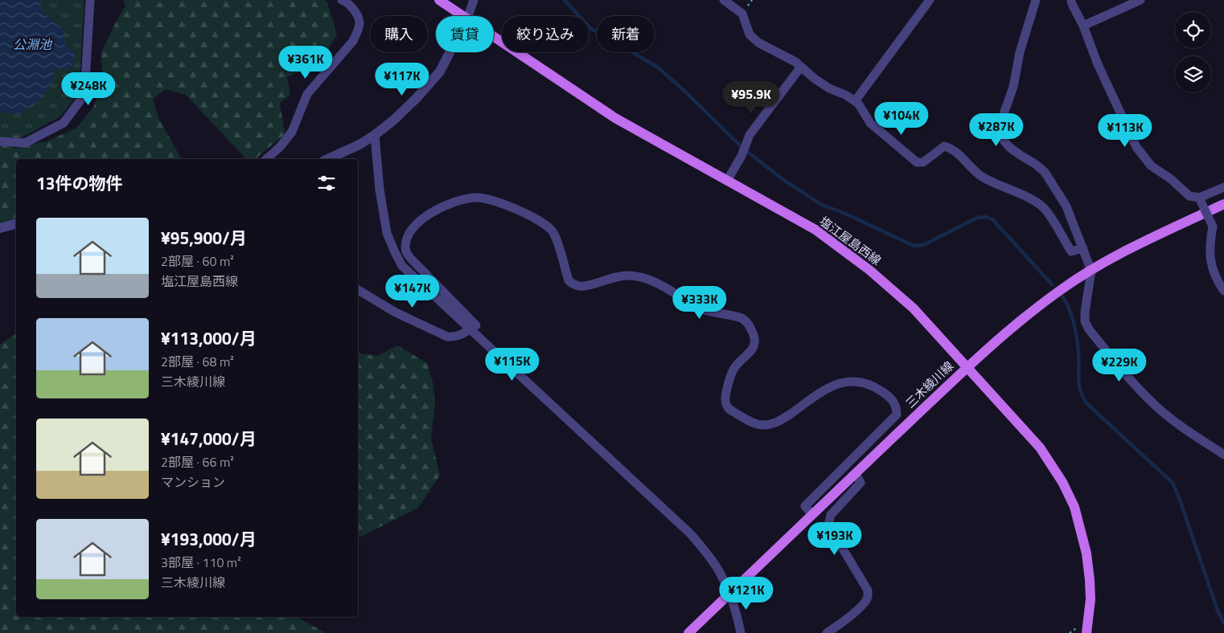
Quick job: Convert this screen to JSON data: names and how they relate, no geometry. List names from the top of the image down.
{
  "streets": {
    "main road": ["塩江屋島西線", "三木綾川線"]
  },
  "crossings": [
    ["塩江屋島西線", "三木綾川線"]
  ],
  "water": ["公淵池"],
  "page": {
    "chip": [
      "購入",
      "賃貸",
      "絞り込み",
      "新着"
    ],
    "price": [
      "¥361K",
      "¥117K",
      "¥248K",
      "¥95.9K",
      "¥104K",
      "¥287K",
      "¥113K",
      "¥147K",
      "¥333K",
      "¥115K",
      "¥229K",
      "¥193K",
      "¥121K"
    ],
    "heading": "13件の物件",
    "list": [
      {
        "name": "¥95,900/月",
        "note": "2部屋 · 60 m² · 塩江屋島西線"
      },
      {
        "name": "¥113,000/月",
        "note": "2部屋 · 68 m² · 三木綾川線"
      },
      {
        "name": "¥147,000/月",
        "note": "2部屋 · 66 m² · マンション"
      },
      {
        "name": "¥193,000/月",
        "note": "3部屋 · 110 m² · 三木綾川線"
      }
    ]
  }
}
